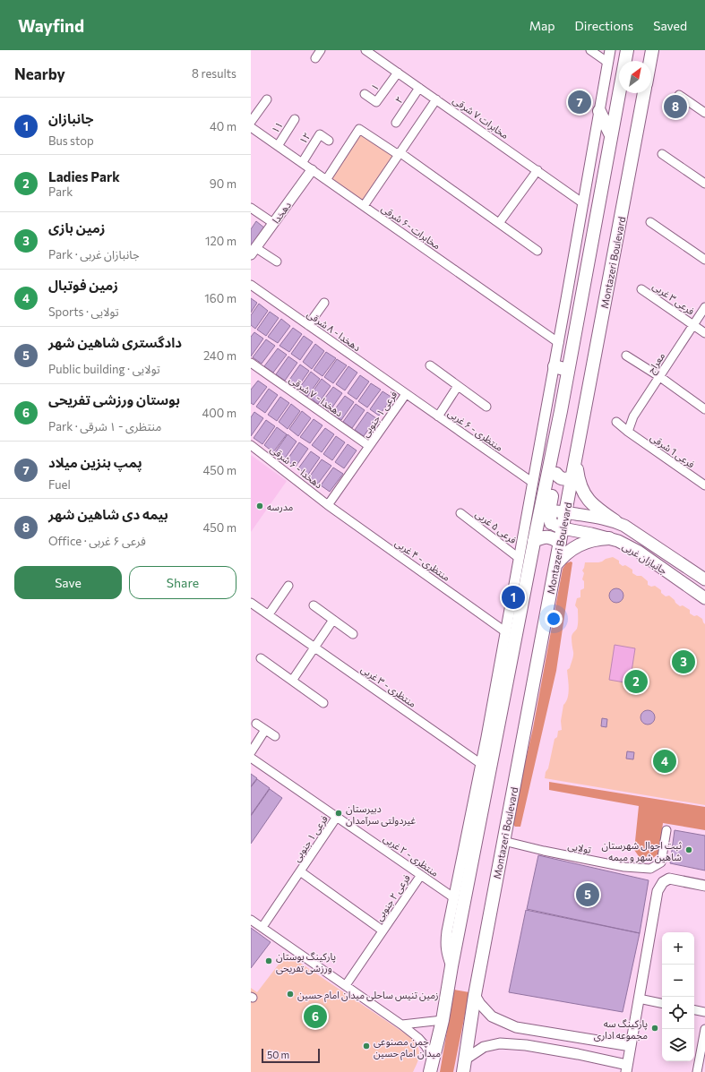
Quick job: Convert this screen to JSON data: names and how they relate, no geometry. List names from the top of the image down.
{
  "streets": {
    "main road": ["Montazeri Boulevard", "جانبازان غربی"],
    "street": [
      "۱",
      "۲",
      "مخابرات ۷ شرقی",
      "۱۱",
      "۱۲",
      "دهخدا",
      "مخابرات -۶ شرقی",
      "فرعی ۳ غربی",
      "دهخدا - ۸ شرقی",
      "معراج",
      "دهخدا - ۷ شرقی",
      "فرعی ۱ جنوبی",
      "منتظری - ۶ غربی",
      "فرعی 1 شرقی",
      "دهخدا - ۶ شرقی",
      "فرعی ۵ غربی",
      "منتظری - ۴ غربی",
      "منتظری - ۳ غربی",
      "تولایی",
      "منتظری - ۲ غربی",
      "فرعی ۲ جنوبی"
    ]
  },
  "crossings": [
    ["۱", "مخابرات ۷ شرقی"],
    ["۲", "مخابرات ۷ شرقی"],
    ["۱۱", "مخابرات -۶ شرقی"],
    ["۱۲", "مخابرات -۶ شرقی"],
    ["دهخدا", "مخابرات -۶ شرقی"],
    ["Montazeri Boulevard", "جانبازان غربی"],
    ["Montazeri Boulevard", "تولایی"],
    ["فرعی ۳ غربی", "معراج"],
    ["دهخدا - ۸ شرقی", "فرعی ۱ جنوبی"],
    ["دهخدا - ۸ شرقی", "منتظری - ۶ غربی"],
    ["معراج", "فرعی 1 شرقی"],
    ["دهخدا - ۷ شرقی", "فرعی ۱ جنوبی"],
    ["فرعی ۱ جنوبی", "منتظری - ۶ غربی"],
    ["فرعی ۱ جنوبی", "دهخدا - ۶ شرقی"],
    ["فرعی ۱ جنوبی", "منتظری - ۴ غربی"],
    ["فرعی ۱ جنوبی", "منتظری - ۲ غربی"],
    ["دهخدا - ۶ شرقی", "منتظری - ۴ غربی"],
    ["منتظری - ۲ غربی", "فرعی ۲ جنوبی"]
  ],
  "places": [
    "مدرسه",
    "دبیرستان غیردولتی سرآمدان",
    "ثبت احوال شهرستان شاهین شهر و میمه",
    "پارکینگ بوستان ورزشی تفریحی",
    "زمین تنیس ساحلی میدان امام حسین",
    "پارکینگ سه مجموعه اداری",
    "چمن مصنوعی میدان امام حسین"
  ],
  "scale_bar": "50 m",
  "north": "top right",
  "page": {
    "header": "Wayfind",
    "nav": ["Map", "Directions", "Saved"],
    "heading": ["Nearby", "8 results"],
    "pins": [
      "7",
      "8",
      "1",
      "3",
      "2",
      "4",
      "5",
      "6"
    ],
    "list": [
      {
        "mark": "1",
        "name": "جانبازان",
        "note": "Bus stop",
        "value": "40 m"
      },
      {
        "mark": "2",
        "name": "Ladies Park",
        "note": "Park",
        "value": "90 m"
      },
      {
        "mark": "3",
        "name": "زمین بازی",
        "note": "Park · جانبازان غربی",
        "value": "120 m"
      },
      {
        "mark": "4",
        "name": "زمین فوتبال",
        "note": "Sports · تولایی",
        "value": "160 m"
      },
      {
        "mark": "5",
        "name": "دادگستری شاهین شهر",
        "note": "Public building · تولایی",
        "value": "240 m"
      },
      {
        "mark": "6",
        "name": "بوستان ورزشی تفریحی",
        "note": "Park · منتظری - ۱ شرقی",
        "value": "400 m"
      },
      {
        "mark": "7",
        "name": "پمپ بنزین میلاد",
        "note": "Fuel",
        "value": "450 m"
      },
      {
        "mark": "8",
        "name": "بیمه دی شاهین شهر",
        "note": "Office · فرعی ۶ غربی",
        "value": "450 m"
      }
    ],
    "buttons": ["Save", "Share"],
    "map_buttons": ["+", "−"],
    "scale": "50 m"
  }
}
